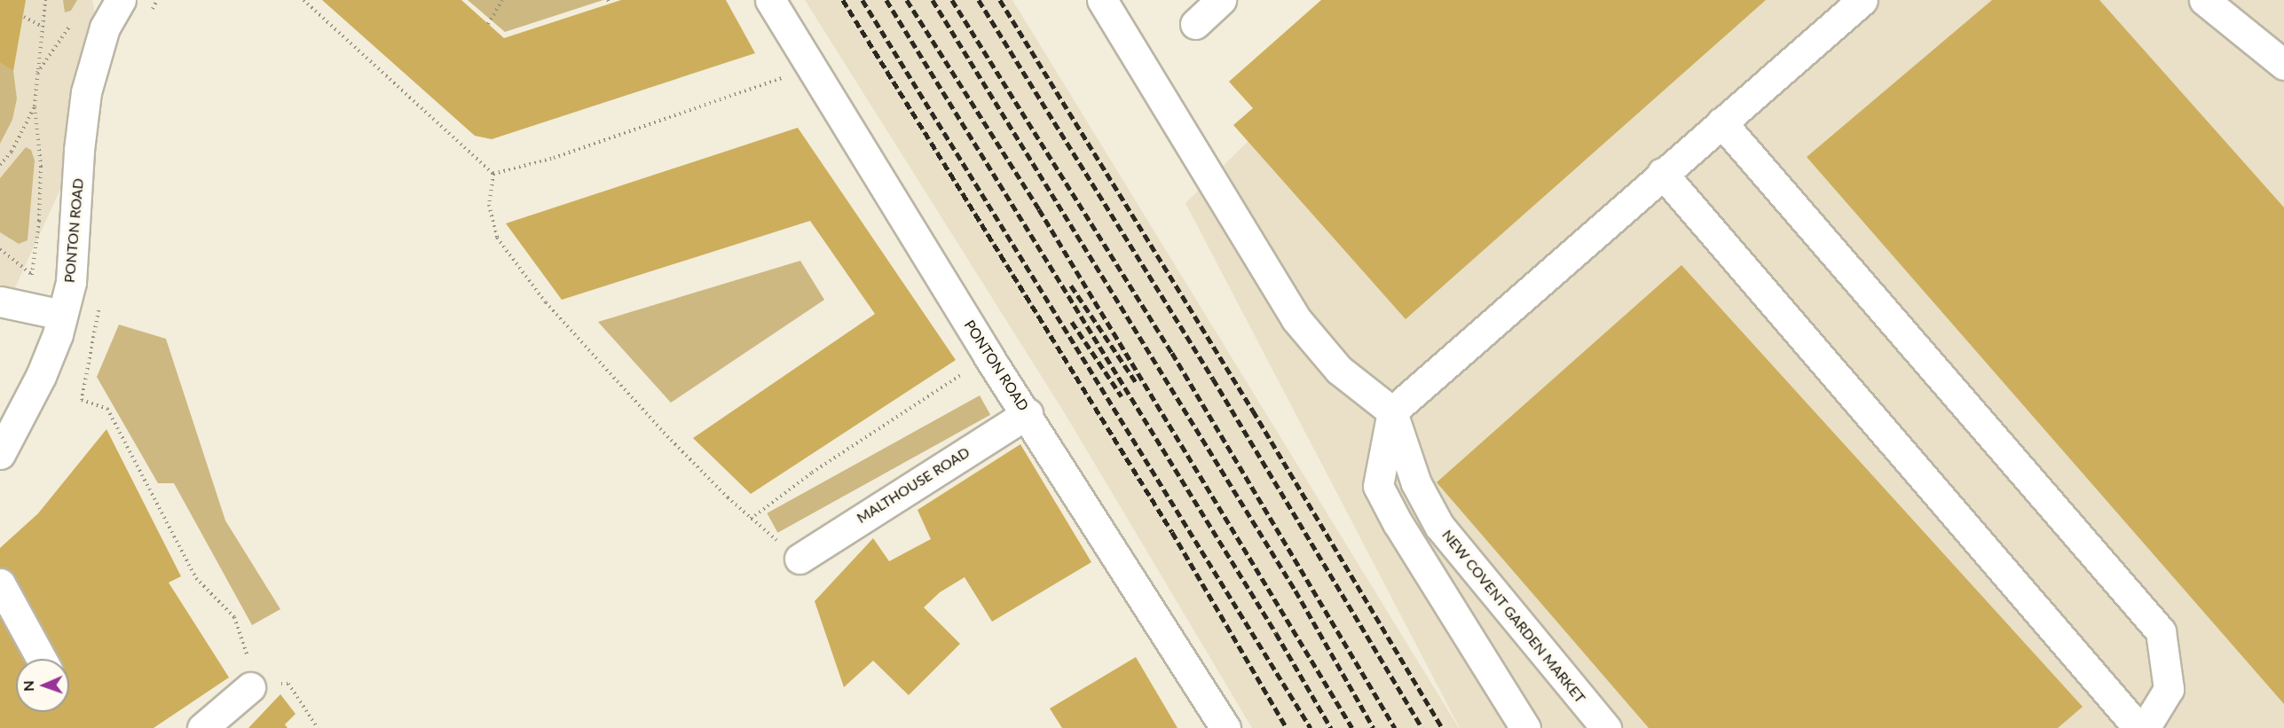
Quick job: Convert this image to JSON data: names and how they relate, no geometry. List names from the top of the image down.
{
  "streets": {
    "street": ["PONTON ROAD", "MALTHOUSE ROAD", "NEW COVENT GARDEN MARKET"]
  },
  "crossings": [
    ["PONTON ROAD", "MALTHOUSE ROAD"]
  ],
  "north": "left"
}
